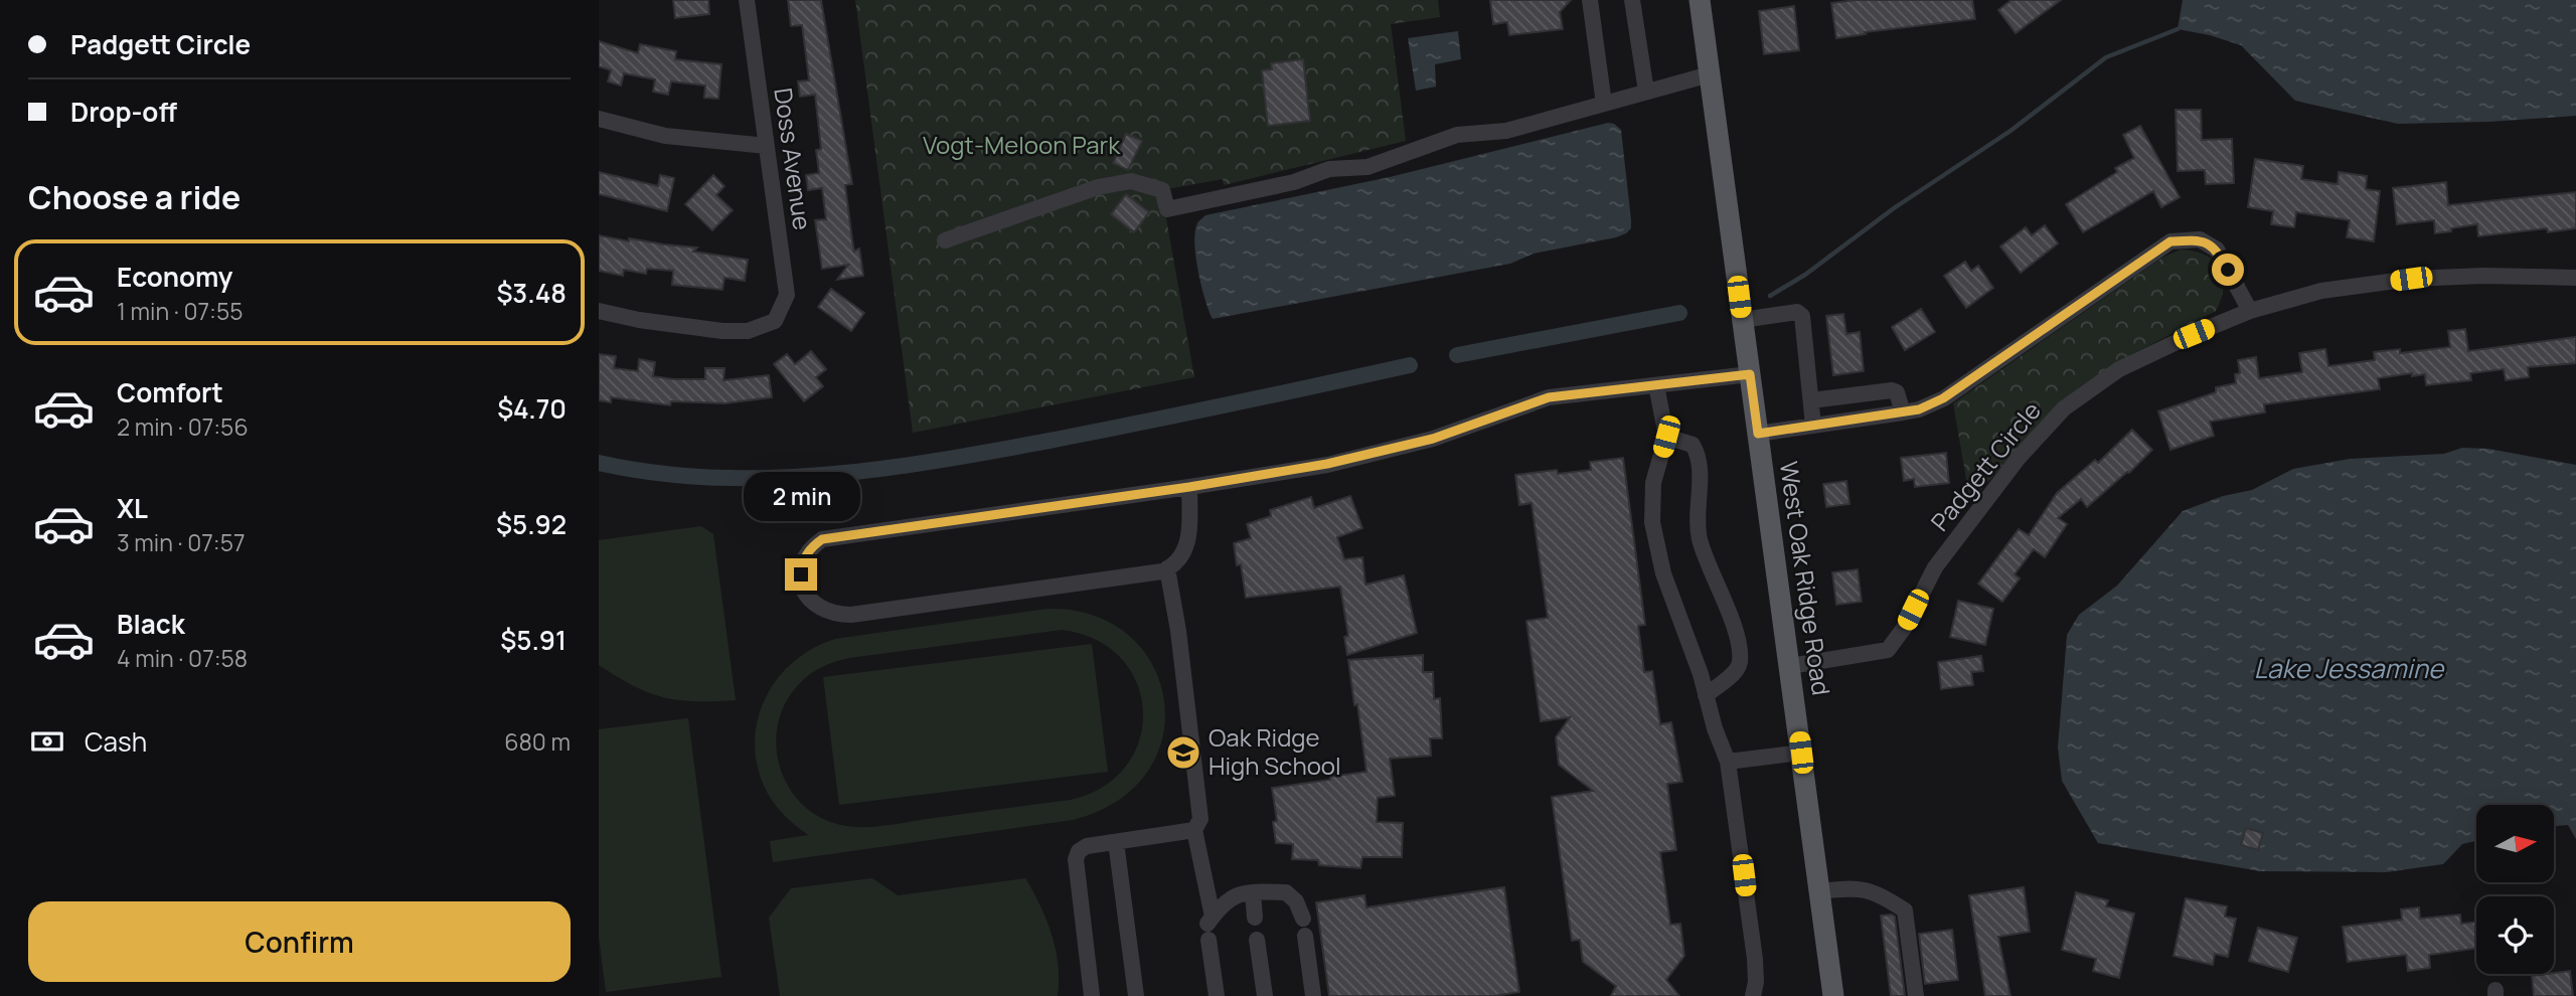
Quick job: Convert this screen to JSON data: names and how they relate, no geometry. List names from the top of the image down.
{
  "streets": {
    "main road": ["West Oak Ridge Road"],
    "street": ["Doss Avenue", "Padgett Circle"]
  },
  "crossings": [
    ["Padgett Circle", "West Oak Ridge Road"]
  ],
  "water": ["Lake Jessamine"],
  "parks": ["Vogt-Meloon Park"],
  "places": {
    "school or university": ["Oak Ridge High School"]
  },
  "north": "right",
  "page": {
    "banner": ["Padgett Circle", "Drop-off"],
    "heading": "Choose a ride",
    "list": [
      {
        "name": "Economy",
        "note": "1 min · 07:55",
        "value": "$3.48"
      },
      {
        "name": "Comfort",
        "note": "2 min · 07:56",
        "value": "$4.70"
      },
      {
        "name": "XL",
        "note": "3 min · 07:57",
        "value": "$5.92"
      },
      {
        "name": "Black",
        "note": "4 min · 07:58",
        "value": "$5.91"
      }
    ],
    "bubble": "2 min",
    "pay": ["Cash", "680 m"],
    "buttons": "Confirm"
  }
}
